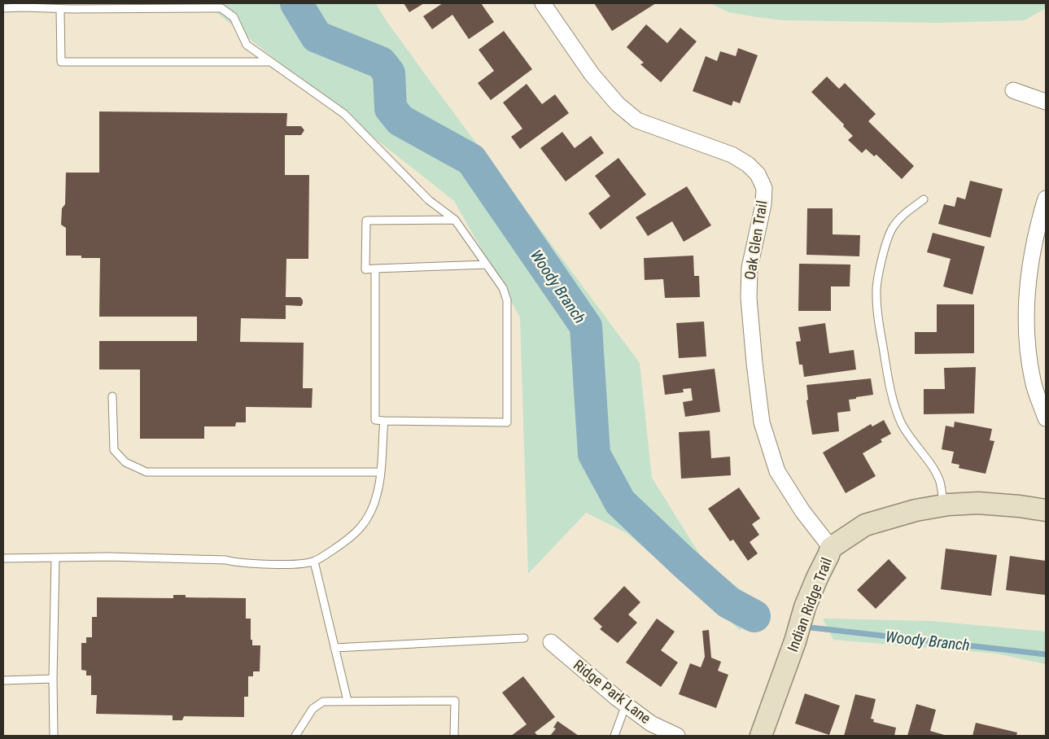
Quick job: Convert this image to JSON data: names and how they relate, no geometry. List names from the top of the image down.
{
  "streets": {
    "street": ["Oak Glen Trail", "Indian Ridge Trail", "Ridge Park Lane"]
  },
  "crossings": [
    ["Oak Glen Trail", "Indian Ridge Trail"]
  ],
  "water": ["Woody Branch"]
}
